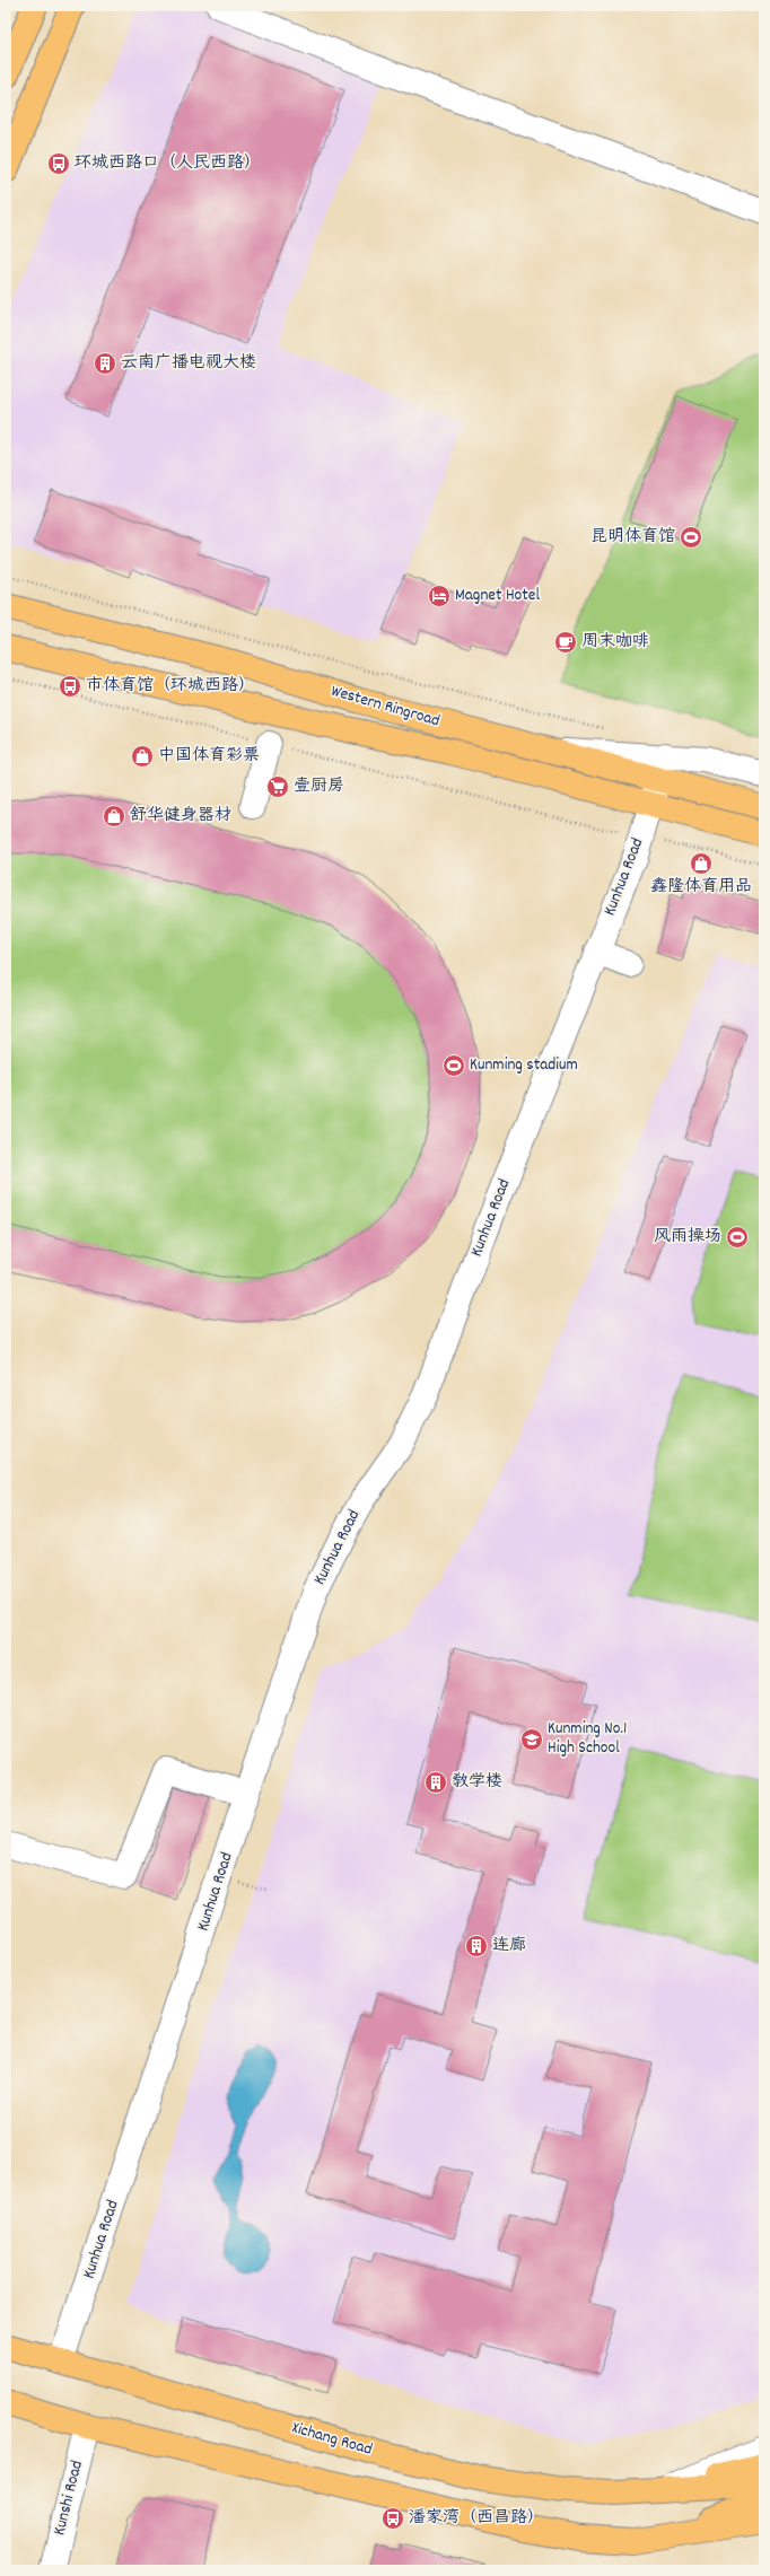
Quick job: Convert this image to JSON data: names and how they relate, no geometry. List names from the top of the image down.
{
  "streets": {
    "main road": ["Western Ringroad", "Xichang Road"],
    "street": ["Kunhua Road", "Kunshi Road"]
  },
  "crossings": [
    ["Western Ringroad", "Kunhua Road"],
    ["Kunhua Road", "Xichang Road"]
  ],
  "places": {
    "bus stop": ["环城西路口（人民西路）", "市体育馆（环城西路）", "潘家湾（西昌路）"],
    "building": ["云南广播电视大楼", "教学楼", "连廊"],
    "sports": ["昆明体育馆", "Kunming stadium", "风雨操场"],
    "hotel": ["Magnet Hotel"],
    "cafe": ["周末咖啡"],
    "shop": ["中国体育彩票", "舒华健身器材", "鑫隆体育用品"],
    "supermarket": ["壹厨房"],
    "school or university": ["Kunming No.1 High School"]
  }
}
